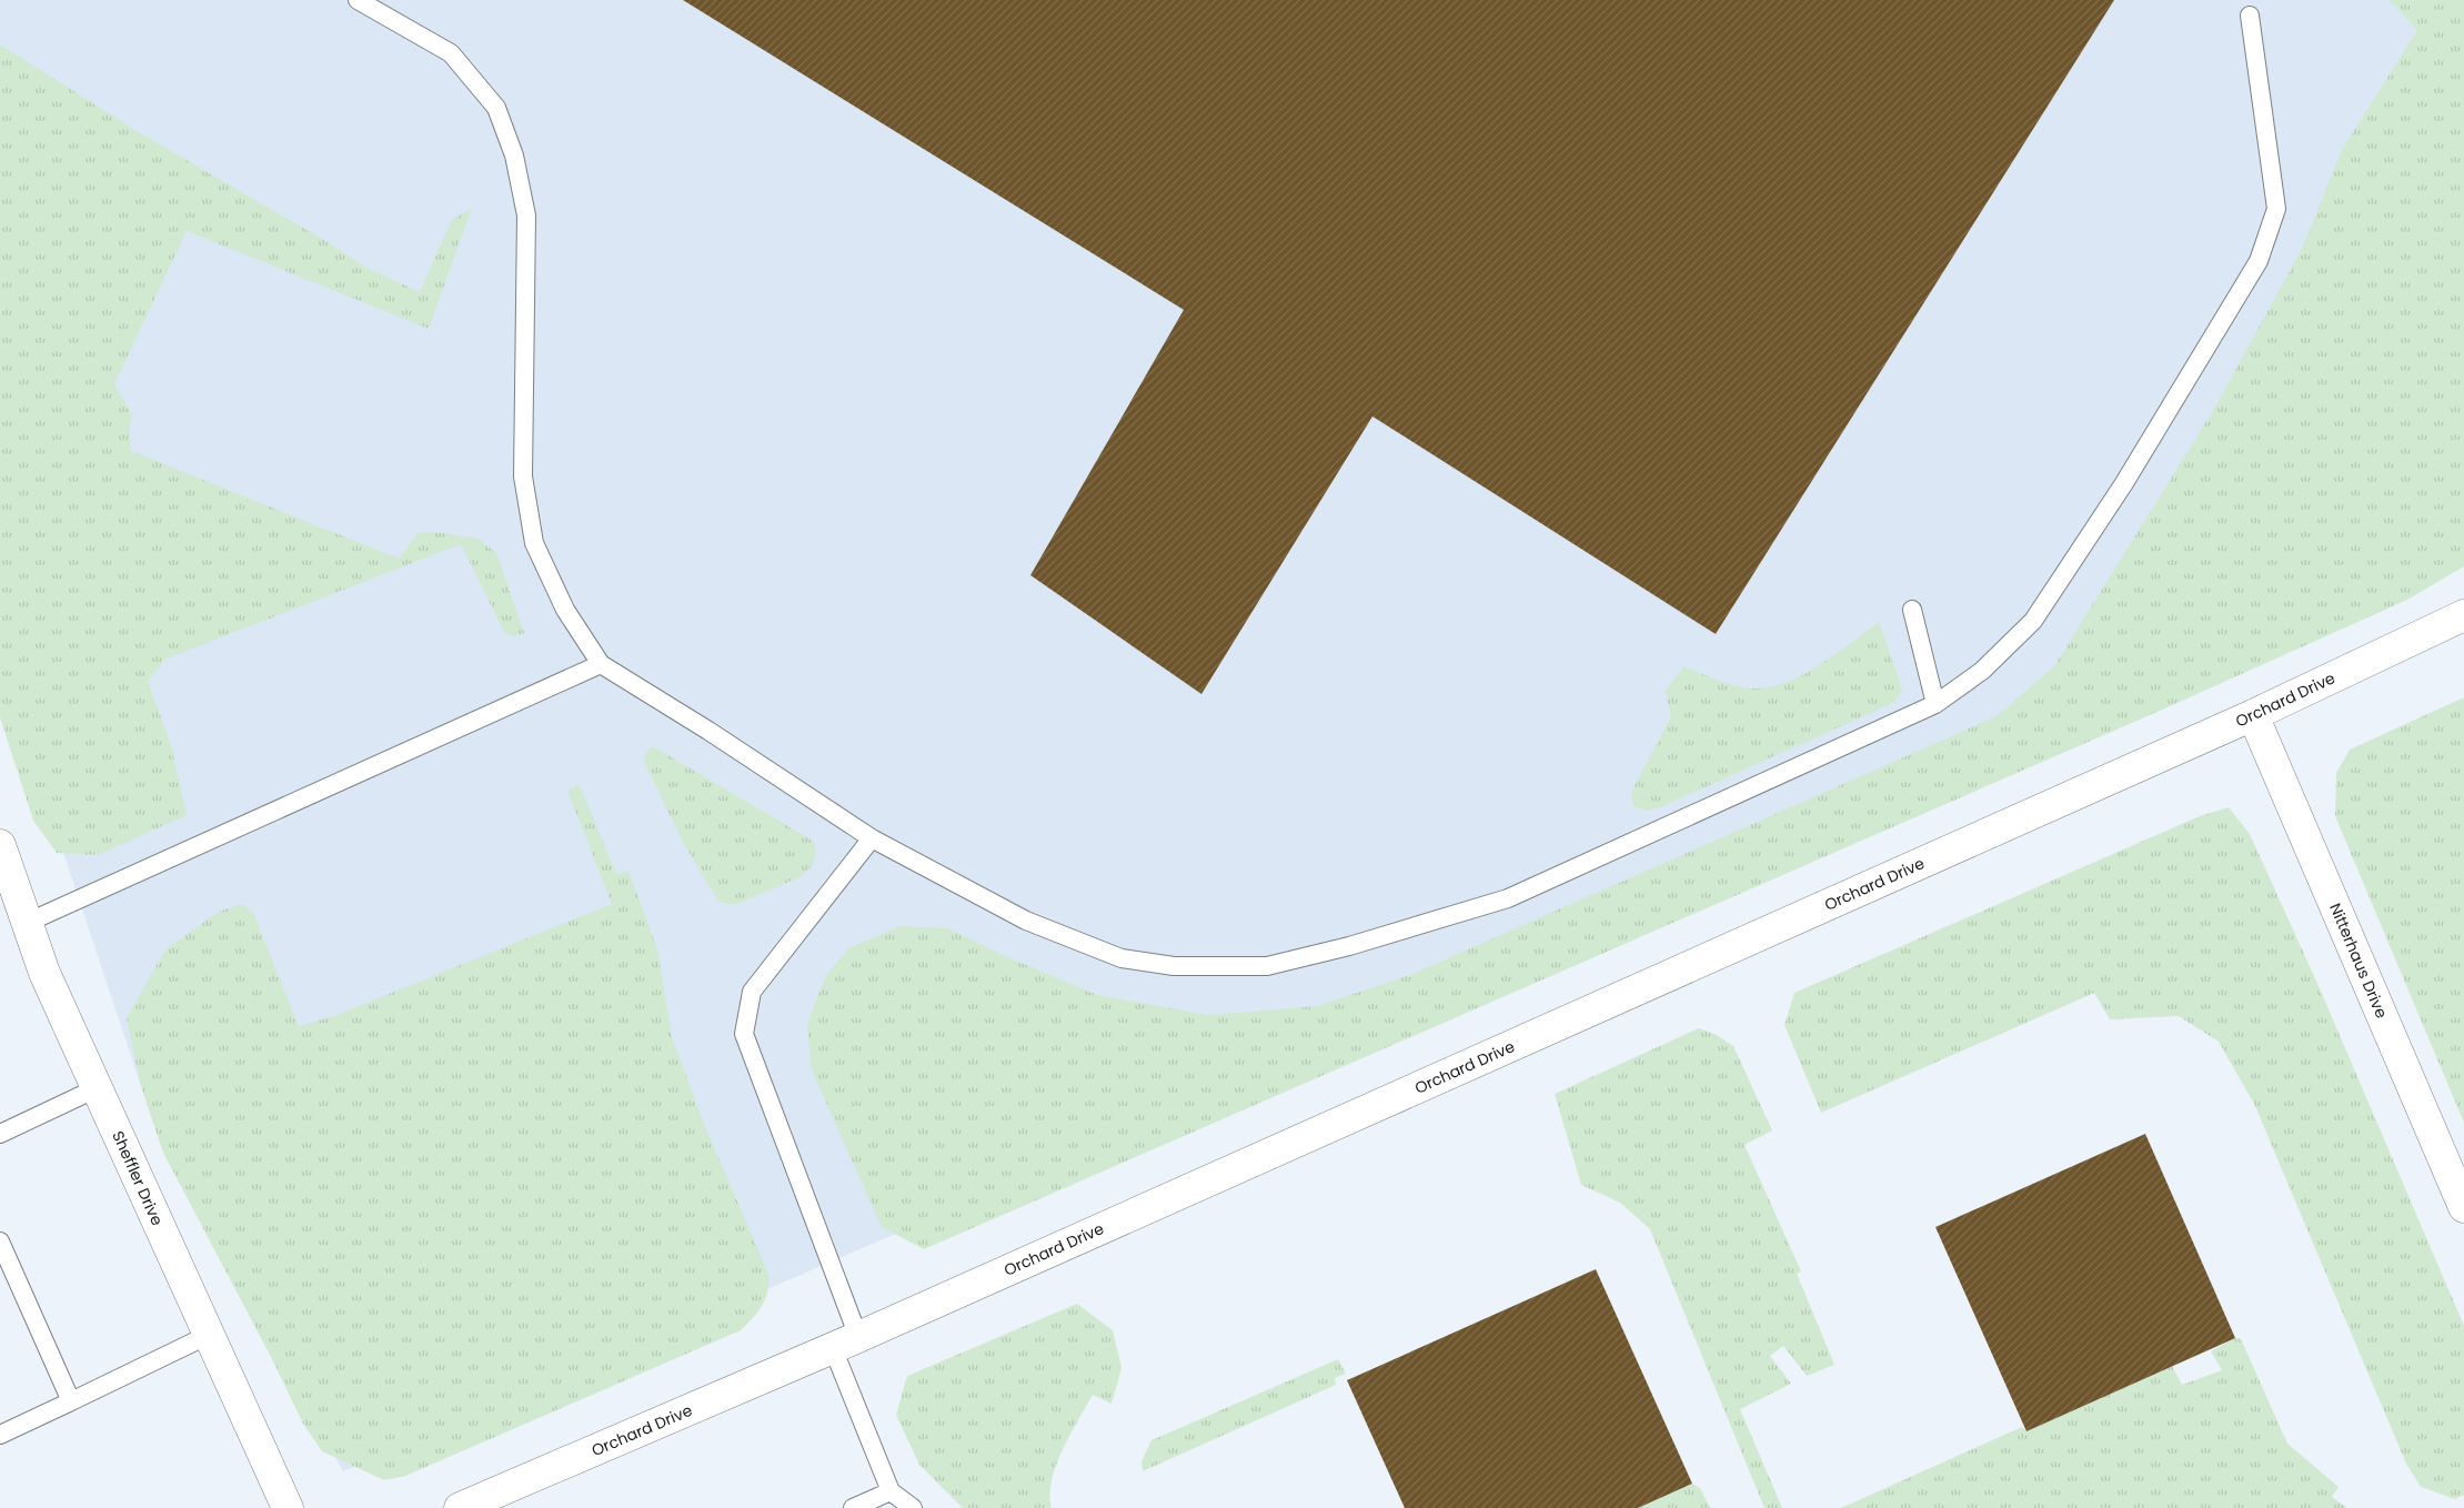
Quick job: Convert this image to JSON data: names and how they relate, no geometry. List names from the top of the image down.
{
  "streets": {
    "street": ["Orchard Drive", "Nitterhaus Drive", "Sheffler Drive"]
  },
  "crossings": [
    ["Orchard Drive", "Nitterhaus Drive"]
  ]
}
